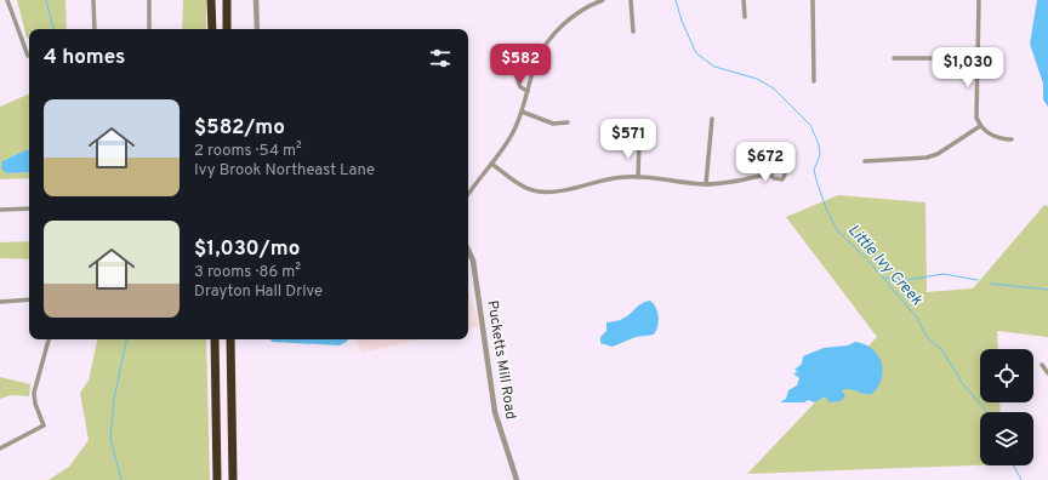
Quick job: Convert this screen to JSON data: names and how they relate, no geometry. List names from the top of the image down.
{
  "streets": {
    "street": ["Pucketts Mill Road"]
  },
  "water": ["Little Ivy Creek"],
  "page": {
    "heading": "4 homes",
    "price": [
      "$582",
      "$1,030",
      "$571",
      "$672"
    ],
    "list": [
      {
        "name": "$582/mo",
        "note": "2 rooms · 54 m² · Ivy Brook Northeast Lane"
      },
      {
        "name": "$1,030/mo",
        "note": "3 rooms · 86 m² · Drayton Hall Drive"
      }
    ]
  }
}
